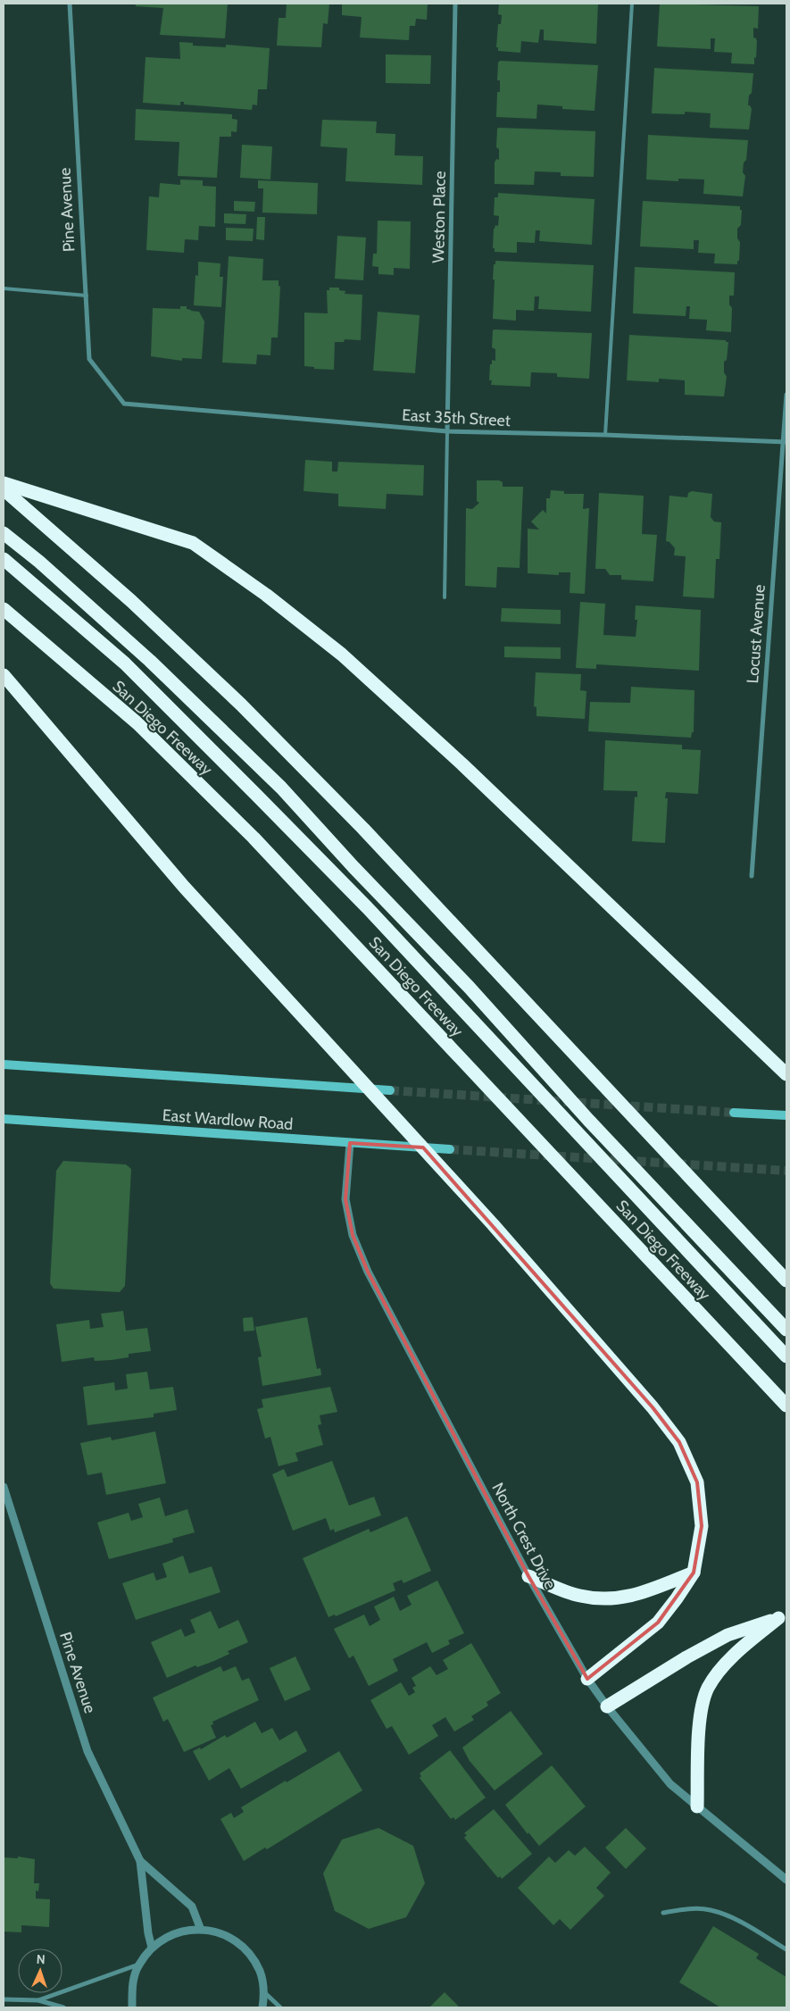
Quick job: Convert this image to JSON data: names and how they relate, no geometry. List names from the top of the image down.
{
  "streets": {
    "highway": ["San Diego Freeway"],
    "main road": ["East Wardlow Road"],
    "street": [
      "Pine Avenue",
      "Weston Place",
      "East 35th Street",
      "Locust Avenue",
      "North Crest Drive"
    ]
  },
  "crossings": [
    ["Pine Avenue", "East 35th Street"],
    ["Weston Place", "East 35th Street"],
    ["East 35th Street", "Locust Avenue"],
    ["East Wardlow Road", "North Crest Drive"]
  ],
  "north": "top"
}
